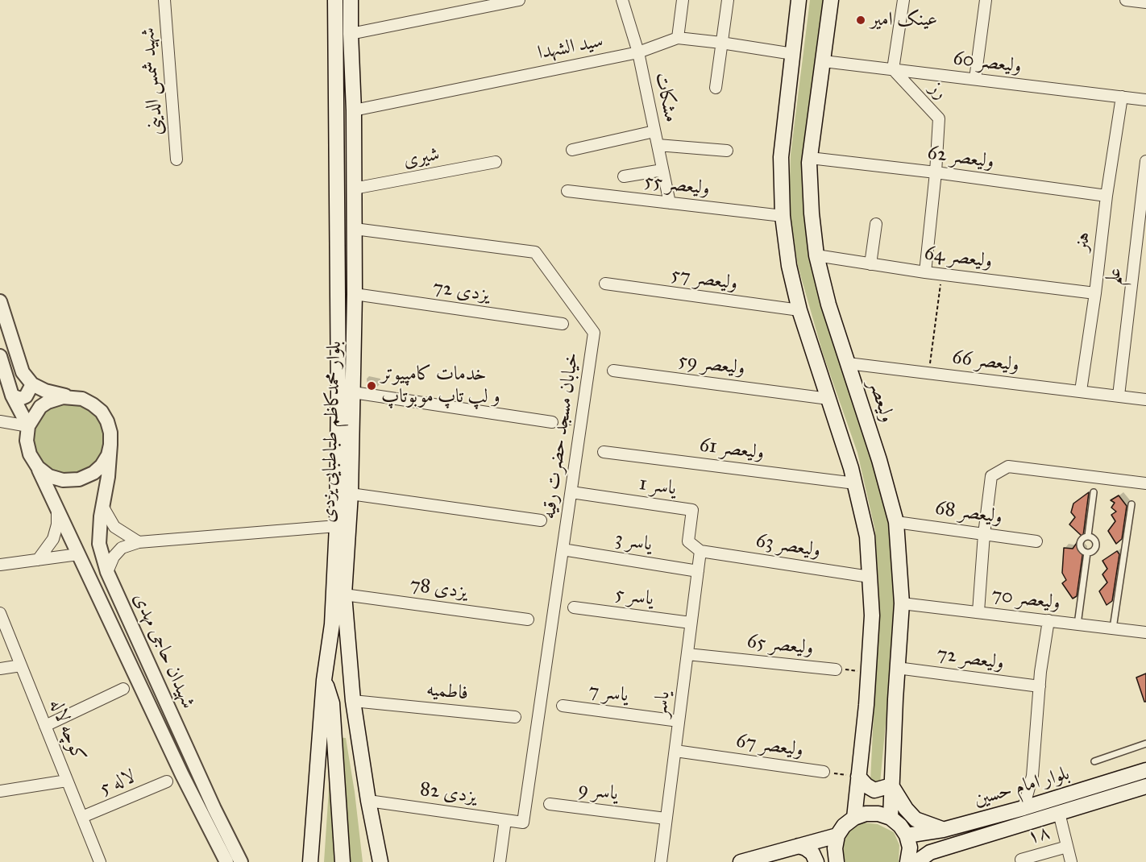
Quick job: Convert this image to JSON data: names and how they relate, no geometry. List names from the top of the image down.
{
  "streets": {
    "main road": ["ولیعصر", "بلوار محمدکاظم طباطبایی یزدی", "بلوار امام حسین"],
    "street": [
      "سید الشهدا",
      "ولیعصر 60",
      "شهید شمس الدینی",
      "رز",
      "مشکات",
      "شیری",
      "ولیعصر 62",
      "ولیعصر 55",
      "هنر",
      "ولیعصر 64",
      "علم",
      "ولیعصر 57",
      "یزدی 72",
      "ولیعصر 66",
      "ولیعصر 59",
      "خیابان مسجد حضرت رقیه",
      "ولیعصر 61",
      "یاسر 1",
      "ولیعصر 68",
      "یاسر 3",
      "ولیعصر 63",
      "یزدی 78",
      "یاسر 5",
      "ولیعصر 70",
      "ولیعصر 65",
      "شهیدان حاجی مهدی",
      "ولیعصر 72",
      "فاطمیه",
      "یاسر 7",
      "یاسر",
      "کوچه لاله",
      "ولیعصر 67",
      "لاله 5",
      "یاسر 9",
      "یزدی 82",
      "۱۸"
    ]
  },
  "crossings": [
    ["سید الشهدا", "مشکات"],
    ["سید الشهدا", "بلوار محمدکاظم طباطبایی یزدی"],
    ["ولیعصر 60", "رز"],
    ["ولیعصر 60", "هنر"],
    ["ولیعصر 60", "ولیعصر"],
    ["رز", "ولیعصر 62"],
    ["رز", "ولیعصر 64"],
    ["مشکات", "ولیعصر 55"],
    ["شیری", "بلوار محمدکاظم طباطبایی یزدی"],
    ["ولیعصر 62", "هنر"],
    ["ولیعصر 62", "ولیعصر"],
    ["هنر", "ولیعصر 64"],
    ["هنر", "ولیعصر 66"],
    ["ولیعصر 64", "ولیعصر"],
    ["علم", "ولیعصر 66"],
    ["یزدی 72", "بلوار محمدکاظم طباطبایی یزدی"],
    ["ولیعصر 66", "ولیعصر"],
    ["ولیعصر", "ولیعصر 68"],
    ["ولیعصر", "ولیعصر 70"],
    ["ولیعصر", "ولیعصر 72"],
    ["بلوار محمدکاظم طباطبایی یزدی", "خیابان مسجد حضرت رقیه"],
    ["بلوار محمدکاظم طباطبایی یزدی", "یزدی 78"],
    ["بلوار محمدکاظم طباطبایی یزدی", "فاطمیه"],
    ["بلوار محمدکاظم طباطبایی یزدی", "یزدی 82"],
    ["خیابان مسجد حضرت رقیه", "یاسر 1"],
    ["خیابان مسجد حضرت رقیه", "یاسر 3"],
    ["خیابان مسجد حضرت رقیه", "یزدی 82"],
    ["یاسر 1", "ولیعصر 63"],
    ["یاسر 1", "یاسر"],
    ["یاسر 3", "یاسر"],
    ["ولیعصر 63", "یاسر"],
    ["یاسر 5", "یاسر"],
    ["ولیعصر 65", "یاسر"],
    ["یاسر 7", "یاسر"],
    ["یاسر", "ولیعصر 67"],
    ["یاسر", "یاسر 9"],
    ["کوچه لاله", "لاله 5"]
  ],
  "places": ["عینک امیر", "خدمات کامپیوتر و لپ تاپ موبوتاپ"]
}
